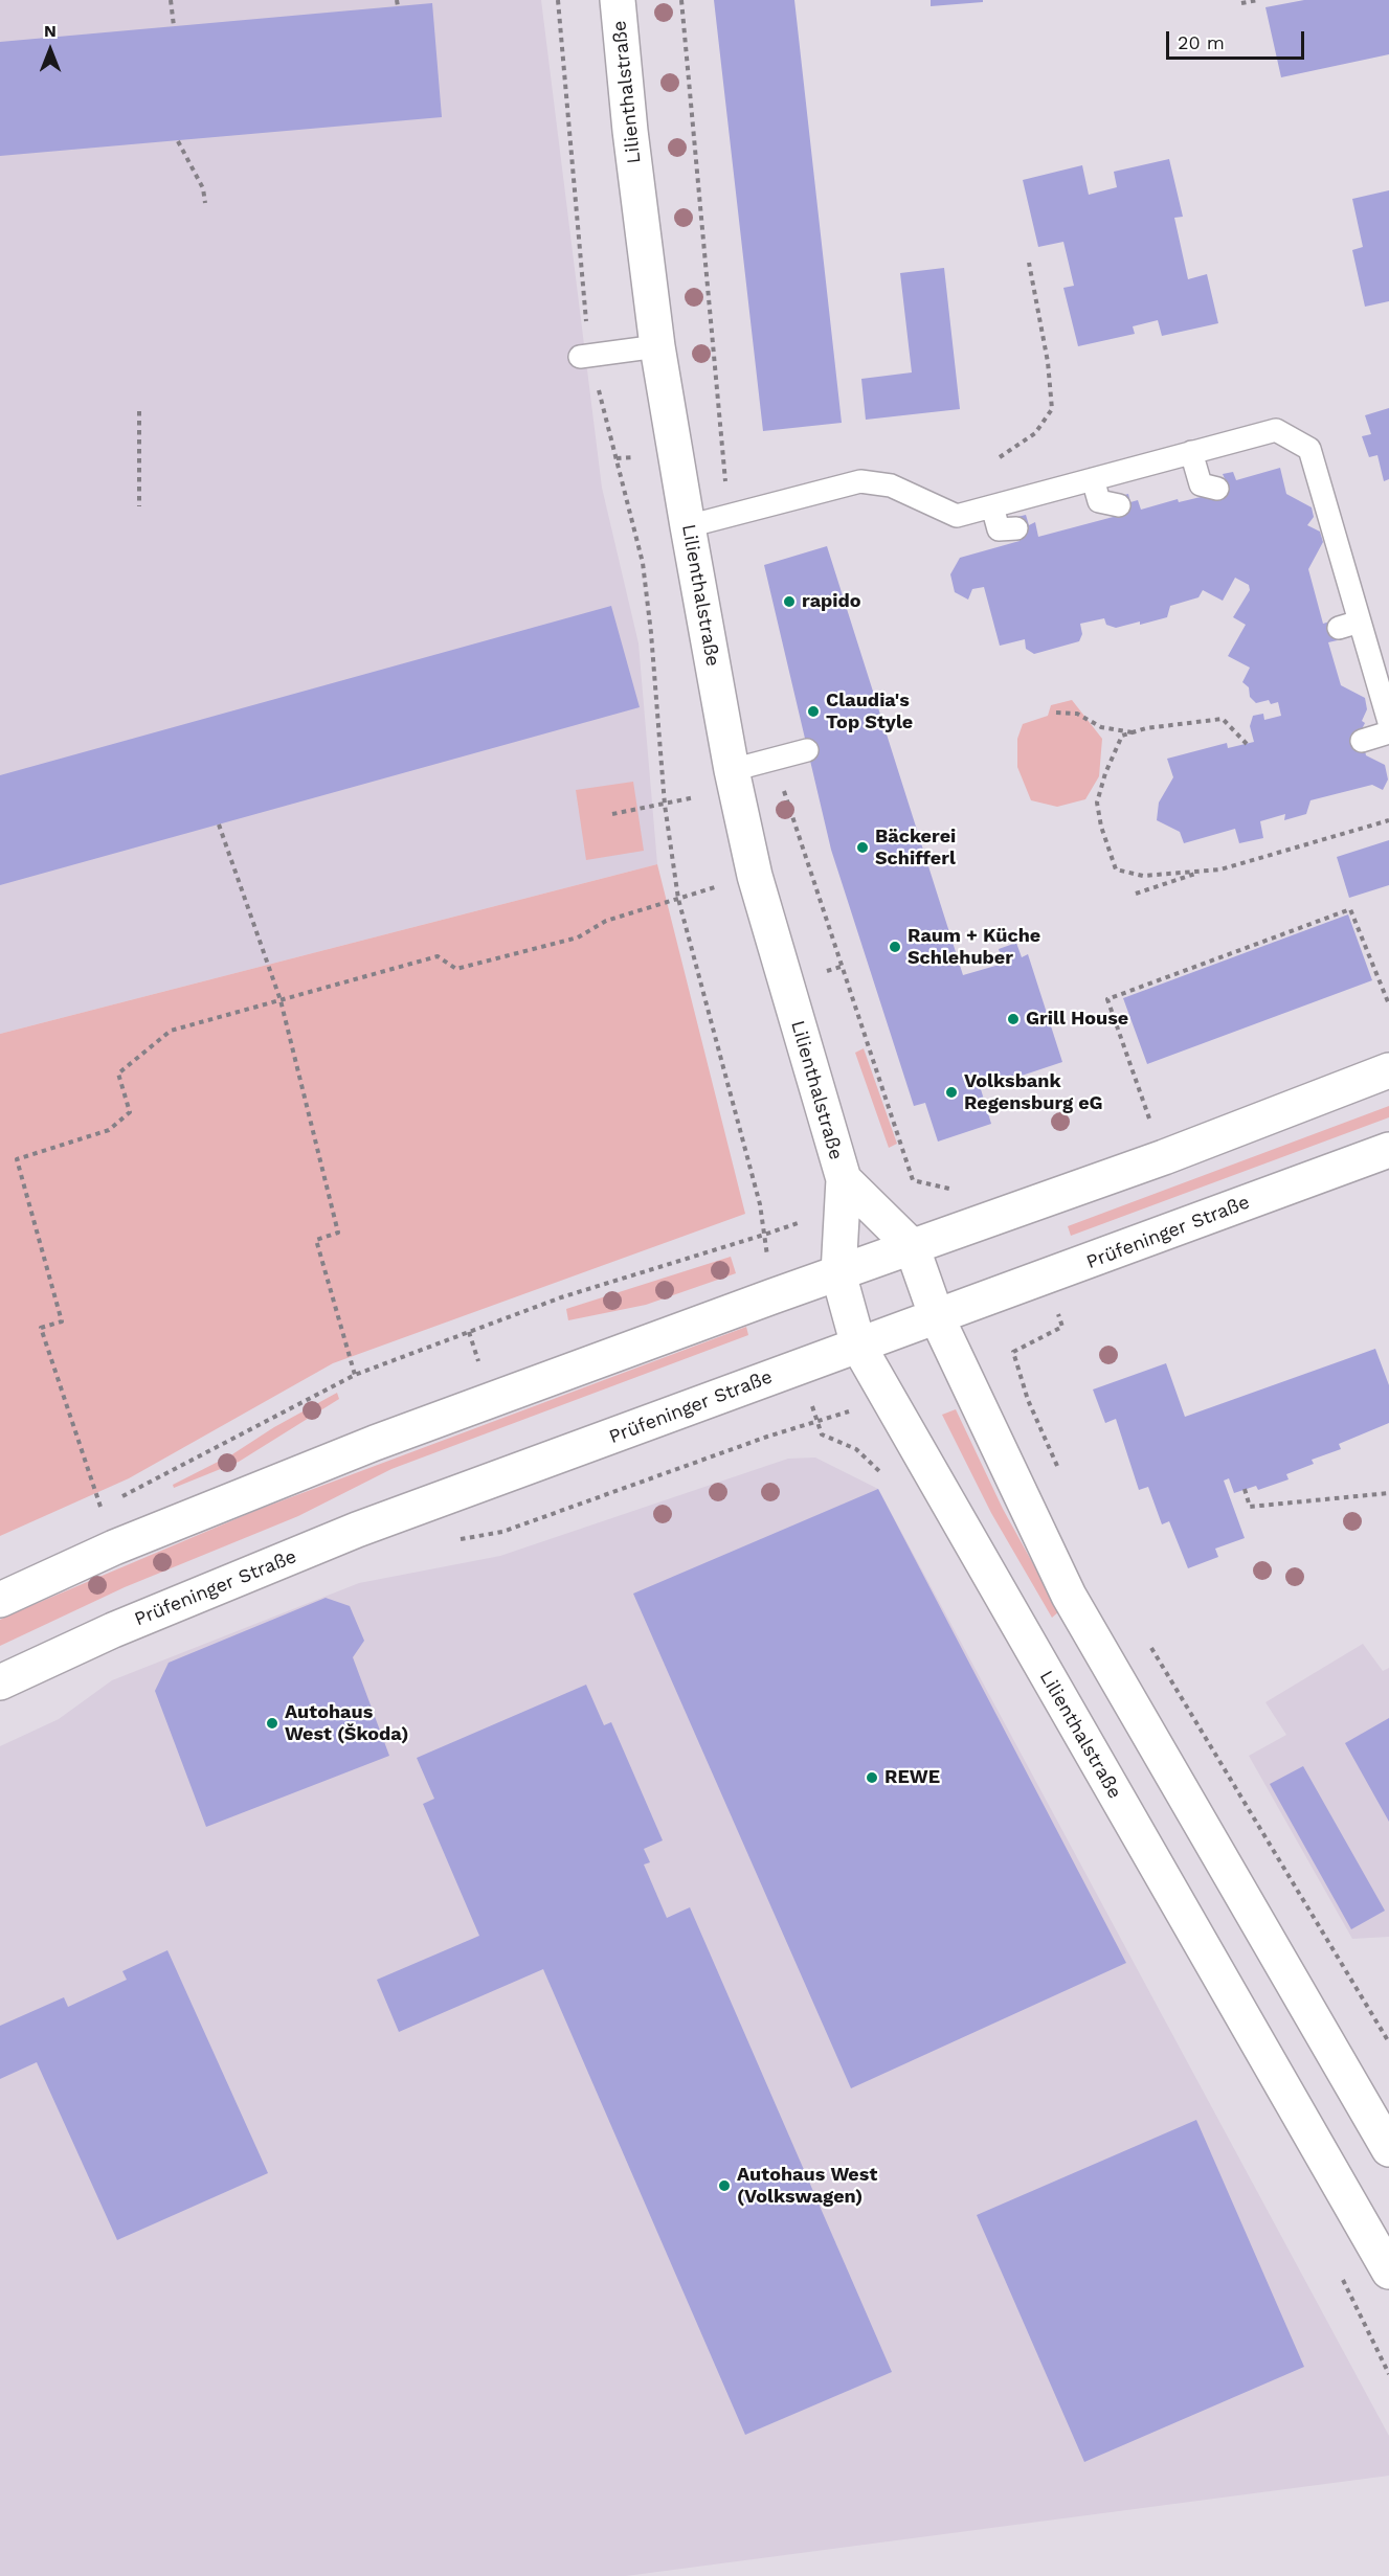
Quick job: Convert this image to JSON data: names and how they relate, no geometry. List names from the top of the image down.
{
  "streets": {
    "street": ["Lilienthalstraße", "Prüfeninger Straße"]
  },
  "crossings": [
    ["Lilienthalstraße", "Prüfeninger Straße"]
  ],
  "places": [
    "rapido",
    "Claudia's Top Style",
    "Bäckerei Schifferl",
    "Raum + Küche Schlehuber",
    "Grill House",
    "Volksbank Regensburg eG",
    "Autohaus West (Škoda)",
    "REWE",
    "Autohaus West (Volkswagen)"
  ],
  "scale_bar": "20 m",
  "north": "top"
}
